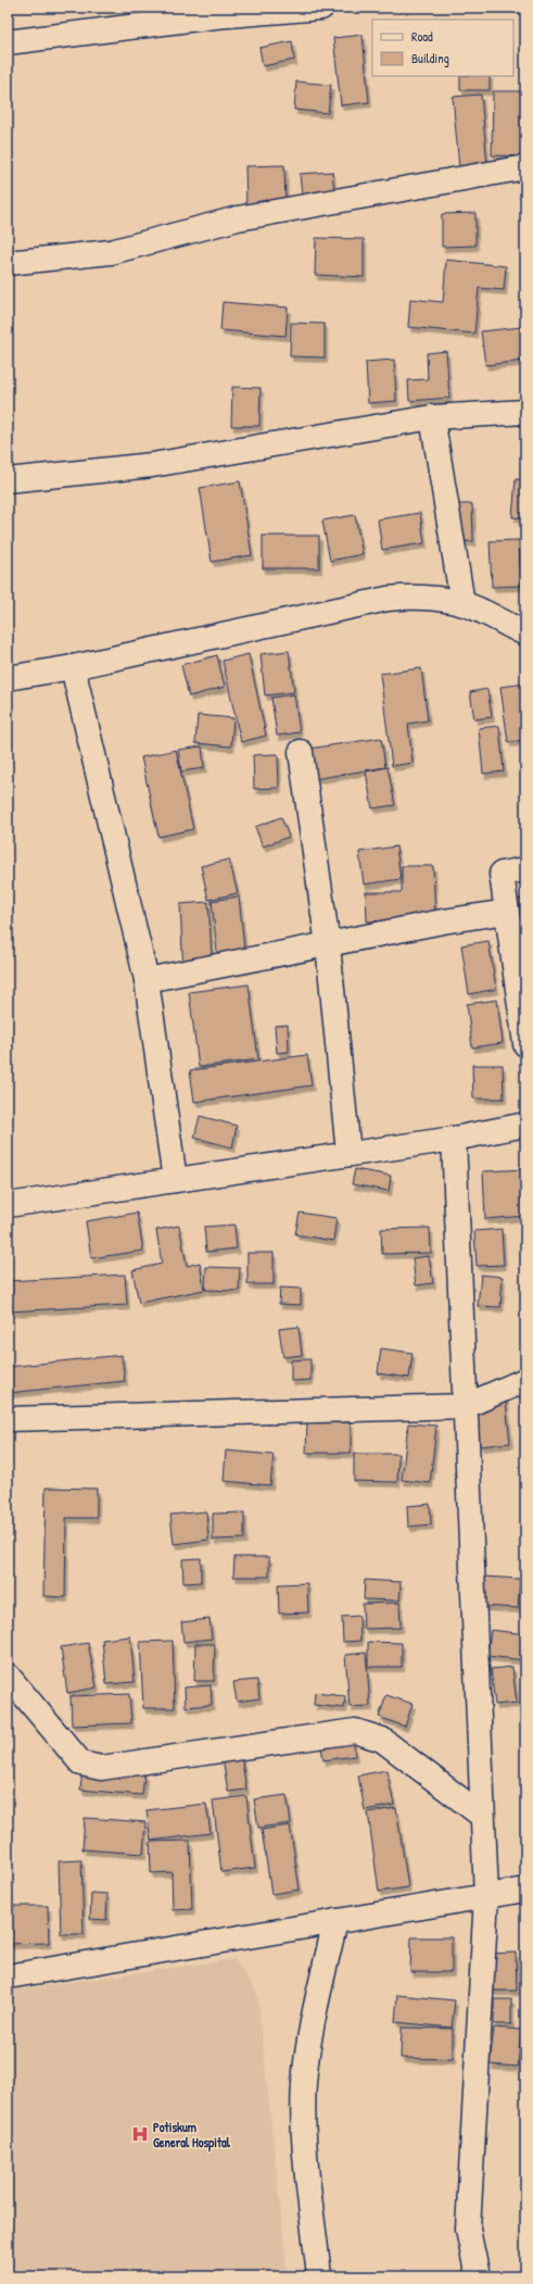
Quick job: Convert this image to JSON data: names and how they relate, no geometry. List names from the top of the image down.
{
  "places": {
    "hospital": ["Potiskum General Hospital"]
  },
  "legend": ["Road", "Building"]
}
